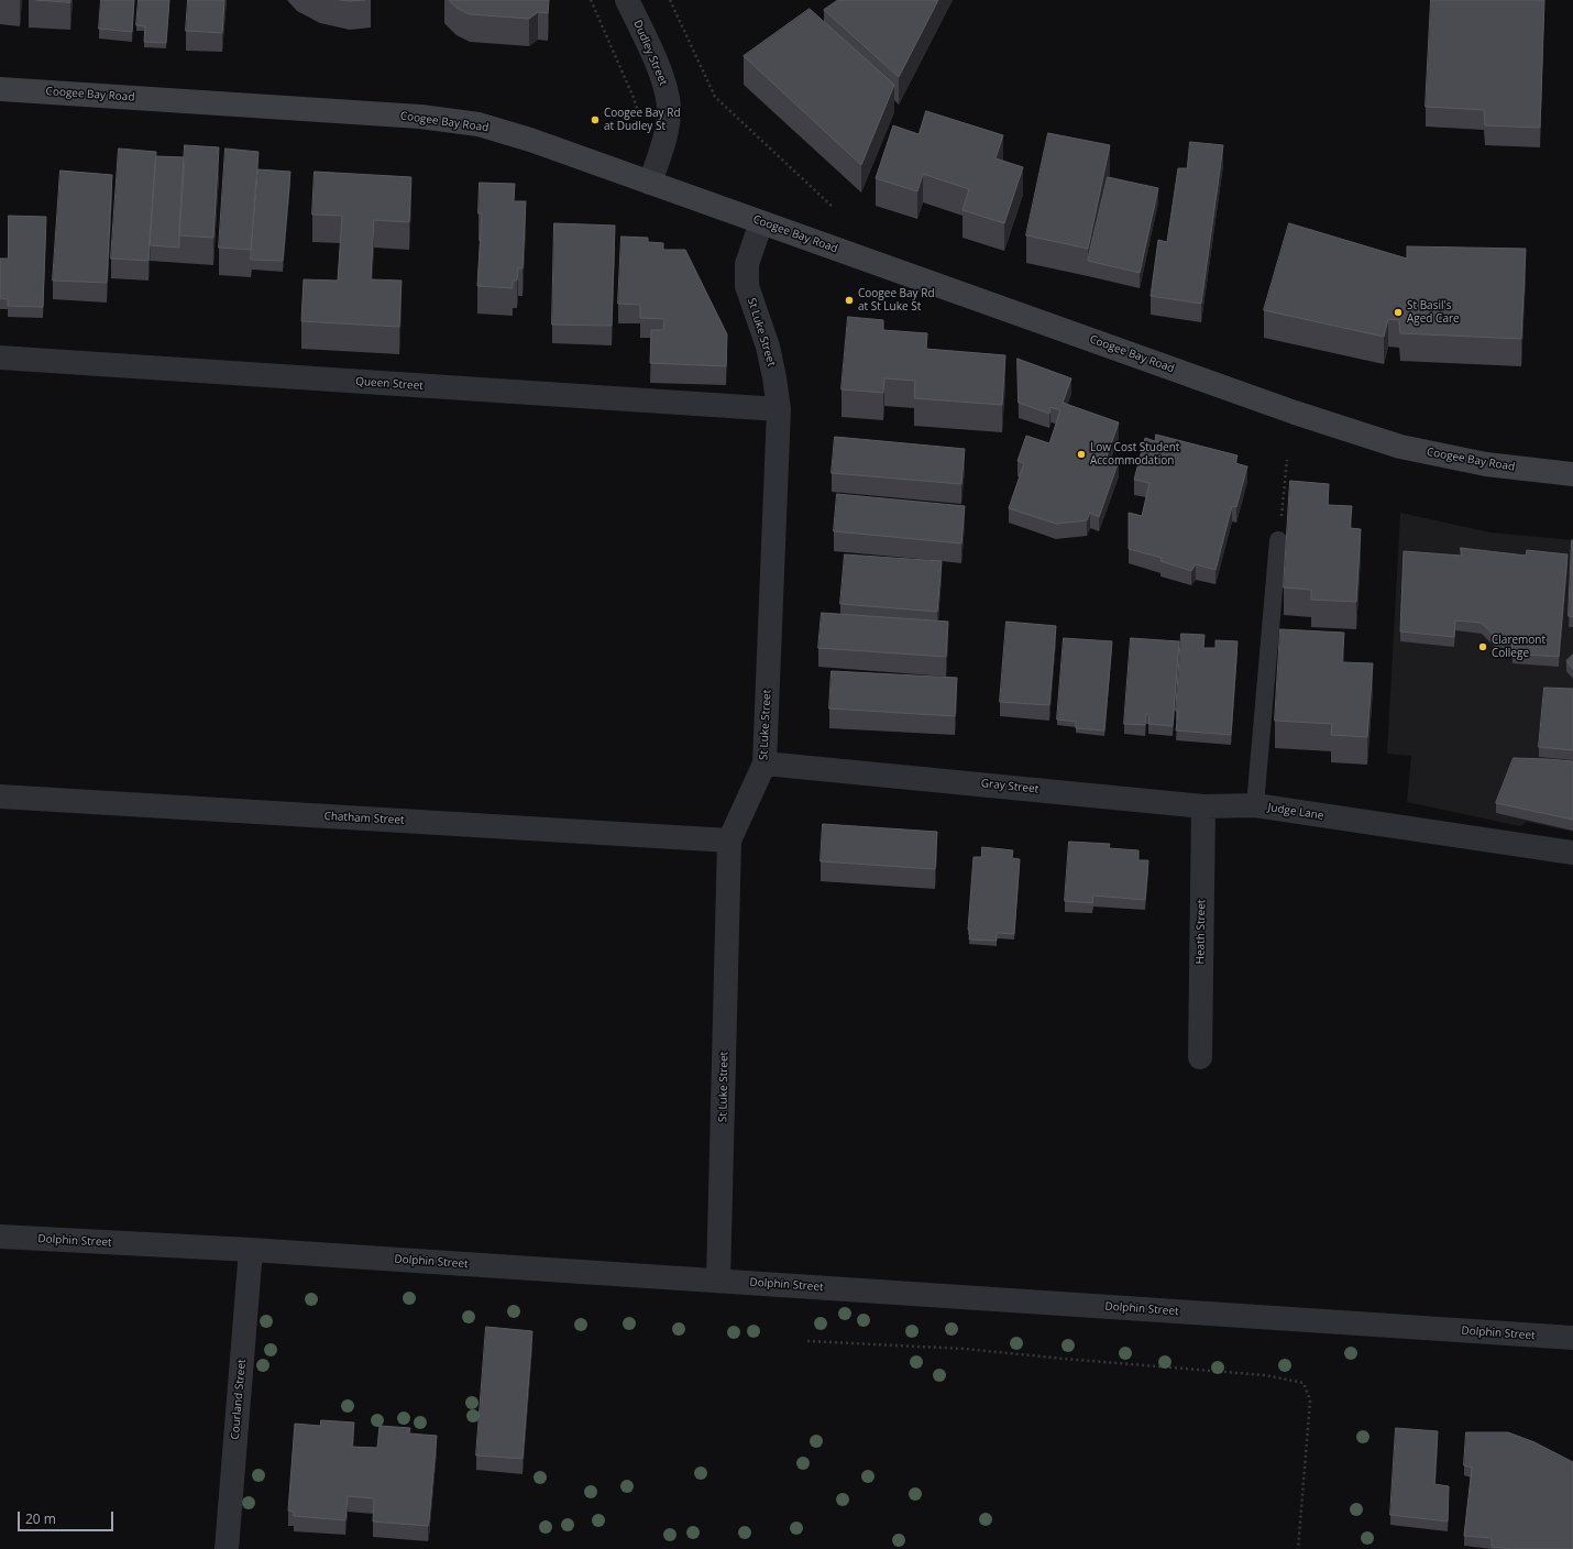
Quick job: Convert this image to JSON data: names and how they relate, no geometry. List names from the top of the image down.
{
  "streets": {
    "main road": ["Coogee Bay Road"],
    "street": [
      "Dudley Street",
      "St Luke Street",
      "Queen Street",
      "Gray Street",
      "Judge Lane",
      "Chatham Street",
      "Heath Street",
      "Dolphin Street",
      "Courland Street"
    ]
  },
  "crossings": [
    ["Dudley Street", "Coogee Bay Road"],
    ["Coogee Bay Road", "St Luke Street"],
    ["St Luke Street", "Queen Street"],
    ["St Luke Street", "Gray Street"],
    ["St Luke Street", "Chatham Street"],
    ["St Luke Street", "Dolphin Street"],
    ["Gray Street", "Judge Lane"],
    ["Gray Street", "Heath Street"],
    ["Dolphin Street", "Courland Street"]
  ],
  "places": [
    "Coogee Bay Rd at Dudley St",
    "Coogee Bay Rd at St Luke St",
    "St Basil's Aged Care",
    "Low Cost Student Accommodation",
    "Claremont College"
  ],
  "scale_bar": "20 m"
}
